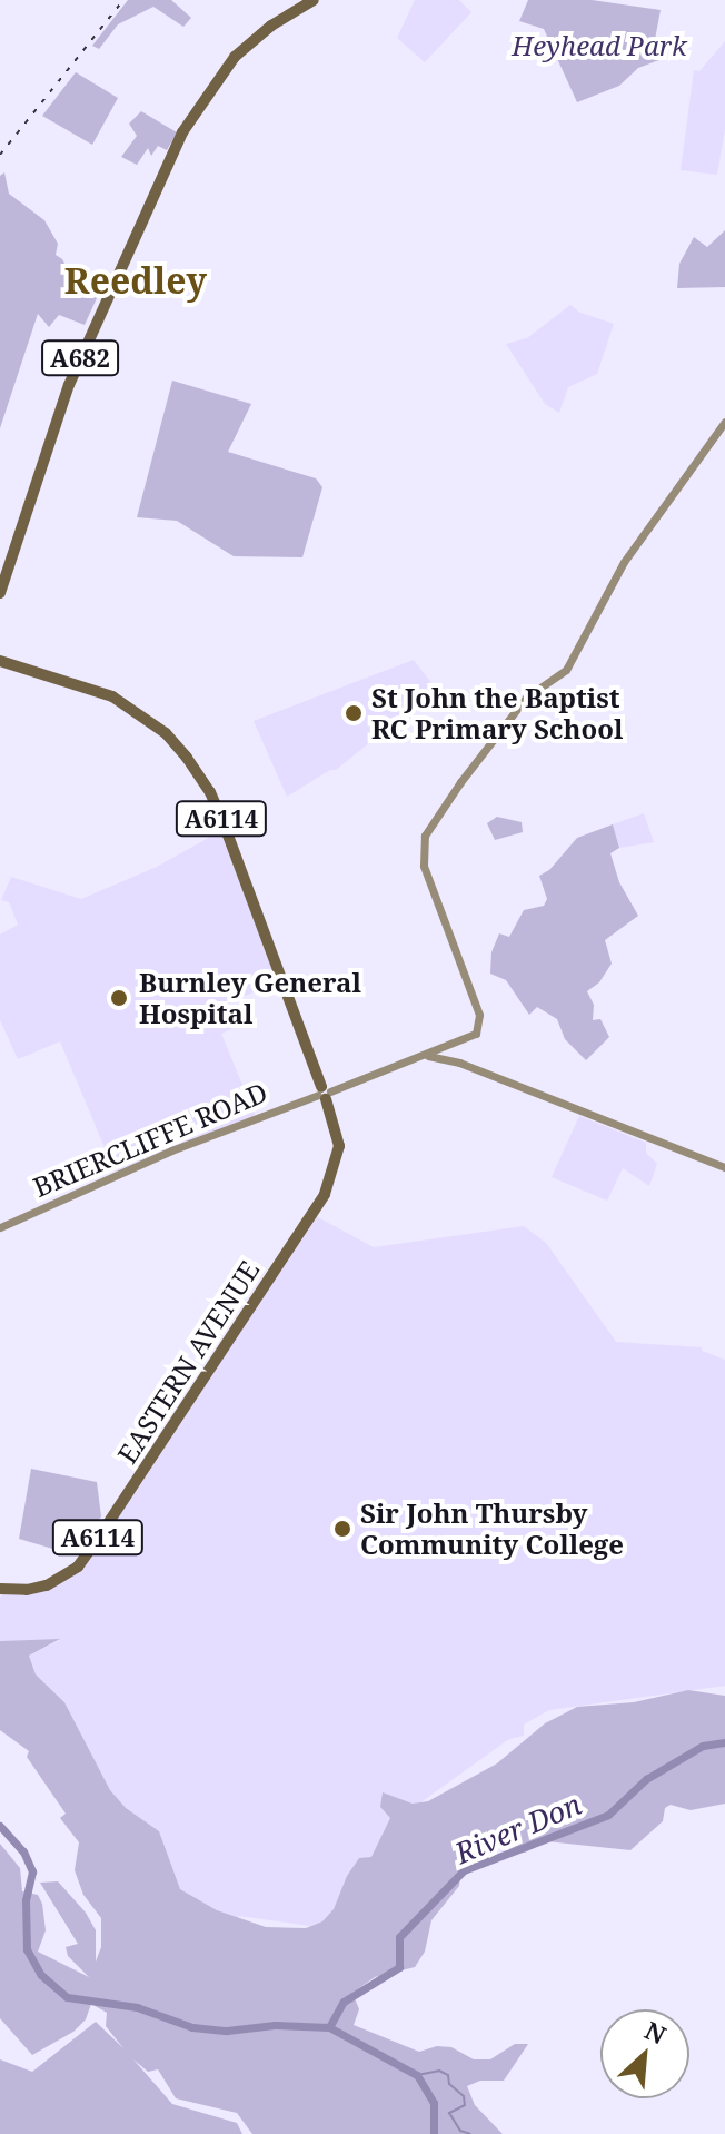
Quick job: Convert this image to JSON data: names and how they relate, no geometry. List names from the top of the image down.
{
  "streets": {
    "highway": ["A682", "A6114", "EASTERN AVENUE"],
    "street": ["BRIERCLIFFE ROAD"]
  },
  "crossings": [
    ["A6114", "BRIERCLIFFE ROAD"],
    ["A6114", "EASTERN AVENUE"],
    ["BRIERCLIFFE ROAD", "EASTERN AVENUE"]
  ],
  "districts": ["Reedley"],
  "water": ["River Don"],
  "parks": ["Heyhead Park"],
  "places": ["St John the Baptist RC Primary School", "Burnley General Hospital", "Sir John Thursby Community College"],
  "north": "top right"
}
